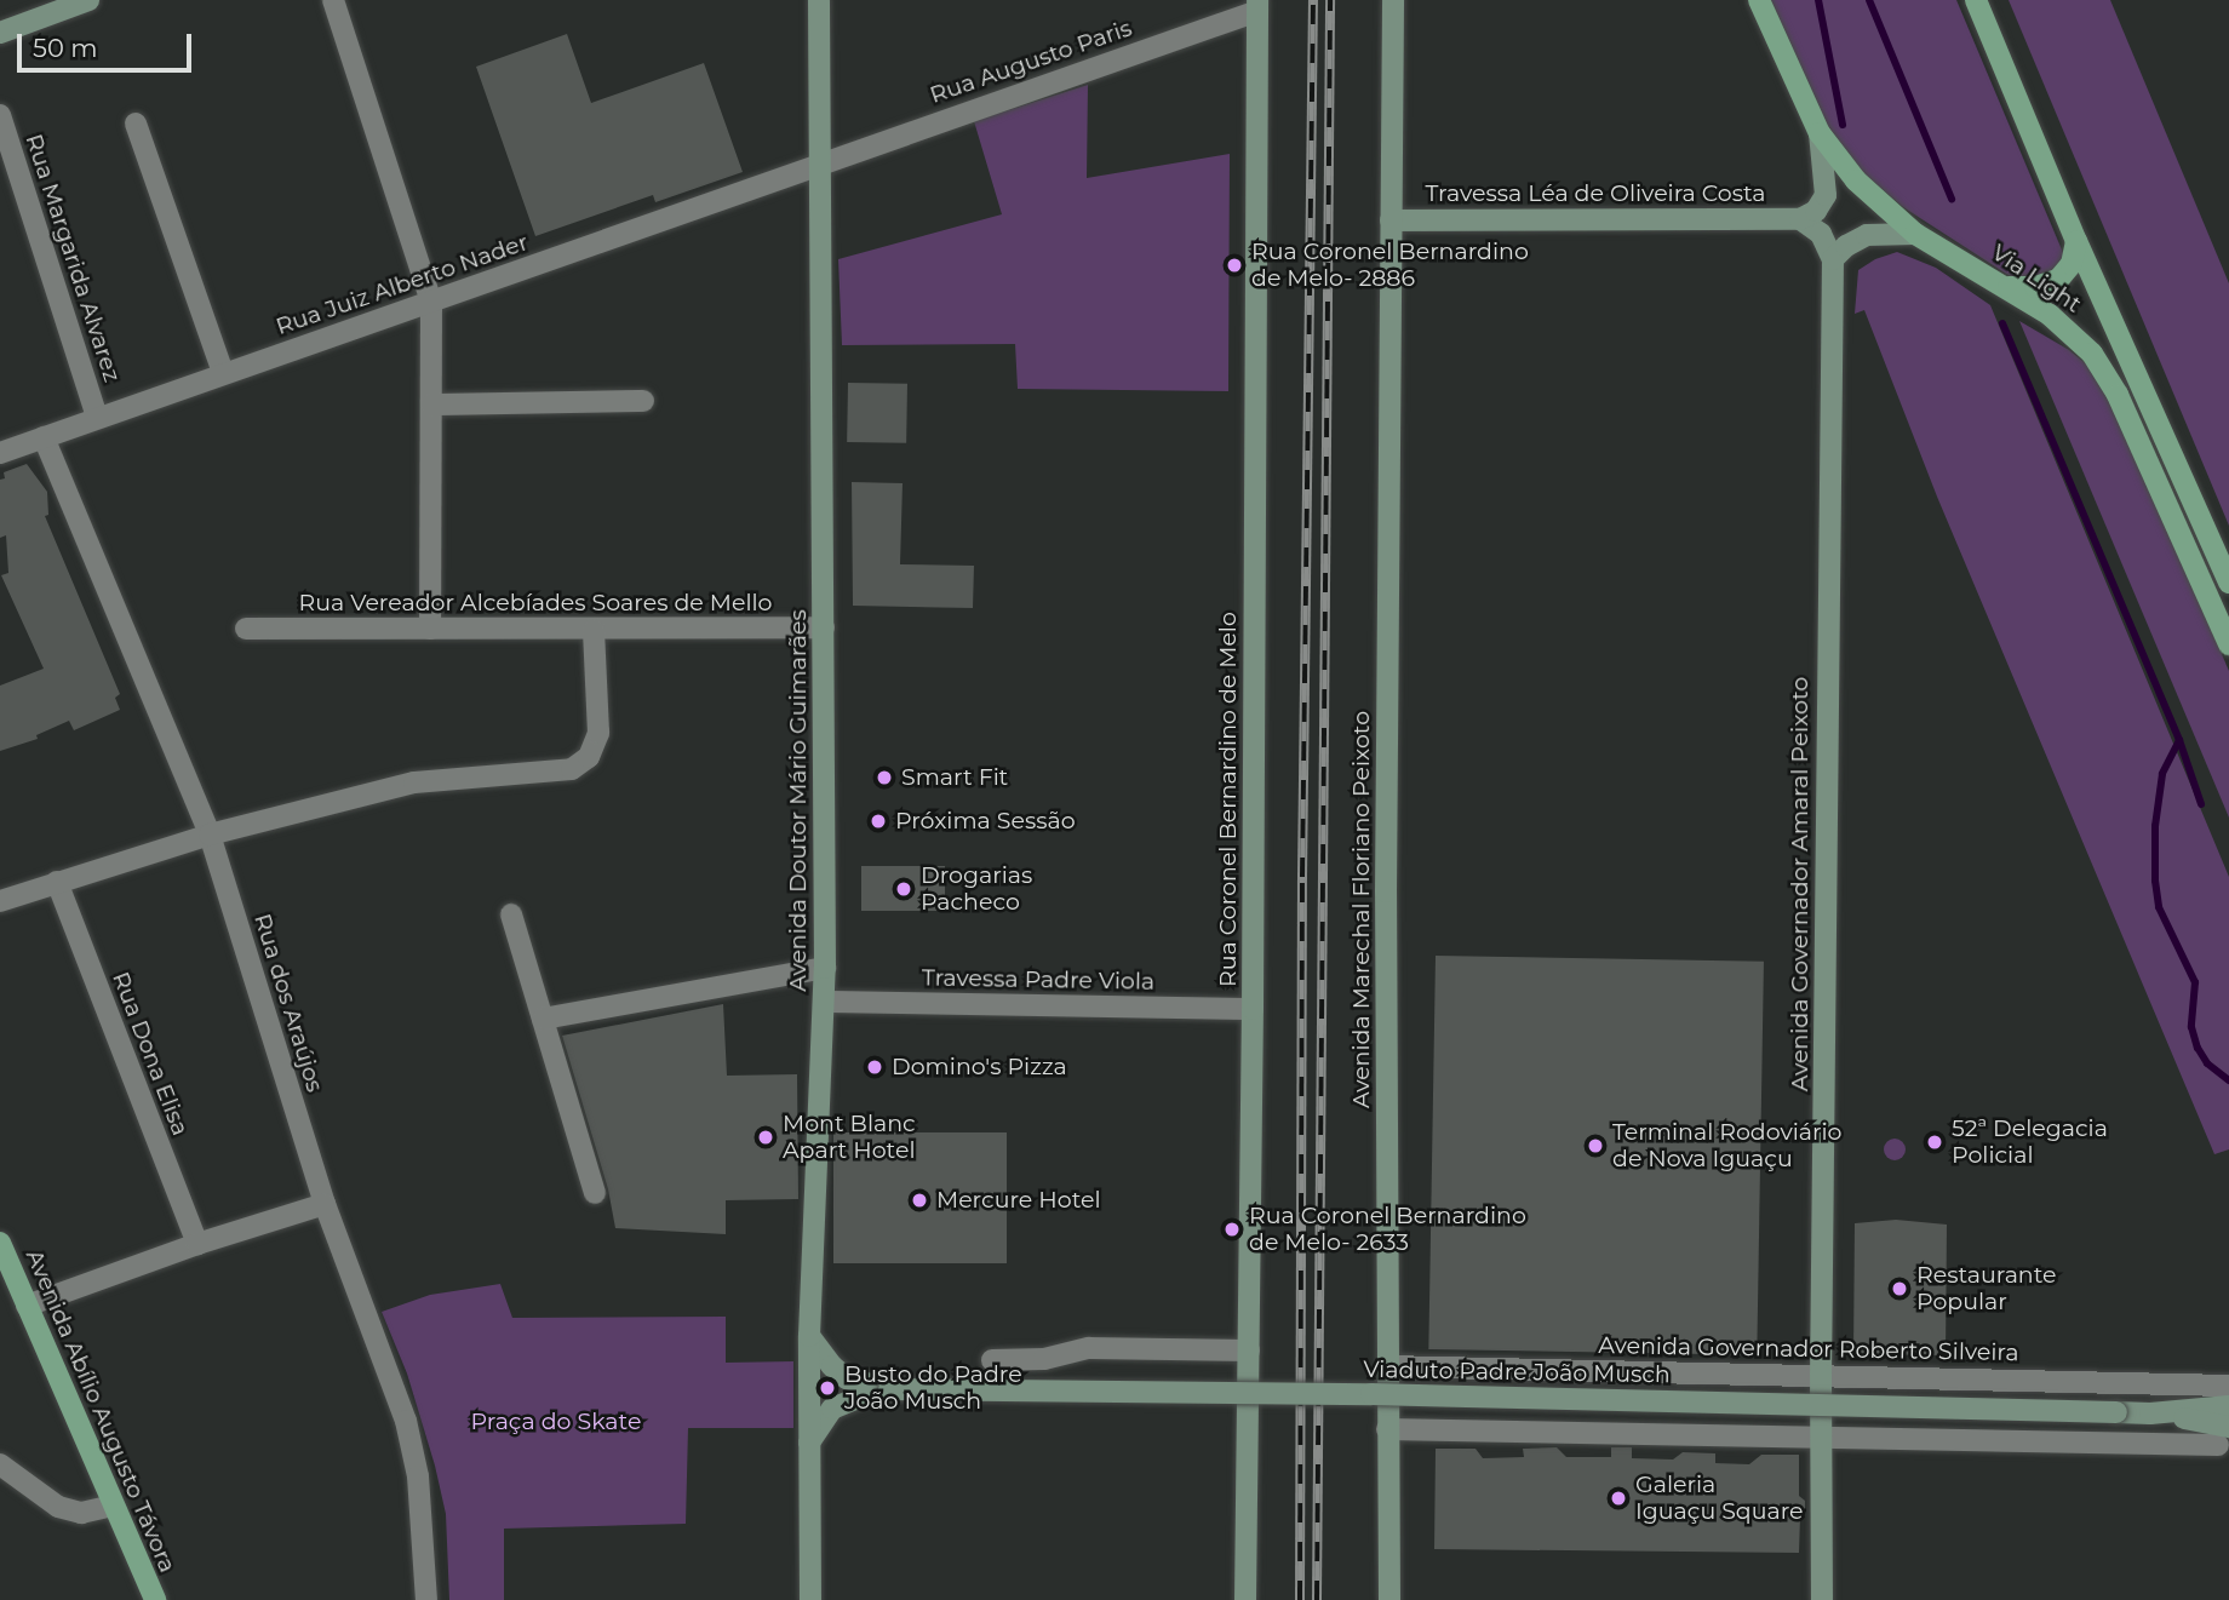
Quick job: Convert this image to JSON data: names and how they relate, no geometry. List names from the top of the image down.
{
  "streets": {
    "main road": [
      "Travessa Léa de Oliveira Costa",
      "Via Light",
      "Rua Coronel Bernardino de Melo",
      "Avenida Doutor Mário Guimarães",
      "Avenida Governador Amaral Peixoto",
      "Avenida Marechal Floriano Peixoto",
      "Viaduto Padre João Musch",
      "Avenida Abílio Augusto Távora"
    ],
    "street": [
      "Rua Augusto Paris",
      "Rua Margarida Alvarez",
      "Rua Juiz Alberto Nader",
      "Rua Vereador Alcebíades Soares de Mello",
      "Travessa Padre Viola",
      "Rua dos Araújos",
      "Rua Dona Elisa",
      "Avenida Governador Roberto Silveira"
    ]
  },
  "crossings": [
    ["Rua Augusto Paris", "Rua Juiz Alberto Nader"],
    ["Rua Augusto Paris", "Rua Coronel Bernardino de Melo"],
    ["Rua Augusto Paris", "Avenida Doutor Mário Guimarães"],
    ["Travessa Léa de Oliveira Costa", "Avenida Marechal Floriano Peixoto"],
    ["Rua Margarida Alvarez", "Rua Juiz Alberto Nader"],
    ["Rua Juiz Alberto Nader", "Avenida Doutor Mário Guimarães"],
    ["Rua Juiz Alberto Nader", "Rua dos Araújos"],
    ["Rua Vereador Alcebíades Soares de Mello", "Avenida Doutor Mário Guimarães"],
    ["Rua Coronel Bernardino de Melo", "Travessa Padre Viola"],
    ["Avenida Doutor Mário Guimarães", "Travessa Padre Viola"],
    ["Avenida Doutor Mário Guimarães", "Viaduto Padre João Musch"],
    ["Avenida Governador Amaral Peixoto", "Avenida Governador Roberto Silveira"],
    ["Avenida Marechal Floriano Peixoto", "Avenida Governador Roberto Silveira"]
  ],
  "parks": ["Praça do Skate"],
  "places": [
    "Rua Coronel Bernardino de Melo- 2886",
    "Smart Fit",
    "Próxima Sessão",
    "Drogarias Pacheco",
    "Domino's Pizza",
    "Mont Blanc Apart Hotel",
    "52ª Delegacia Policial",
    "Terminal Rodoviário de Nova Iguaçu",
    "Mercure Hotel",
    "Rua Coronel Bernardino de Melo- 2633",
    "Restaurante Popular",
    "Busto do Padre João Musch",
    "Galeria Iguaçu Square"
  ],
  "scale_bar": "50 m"
}
